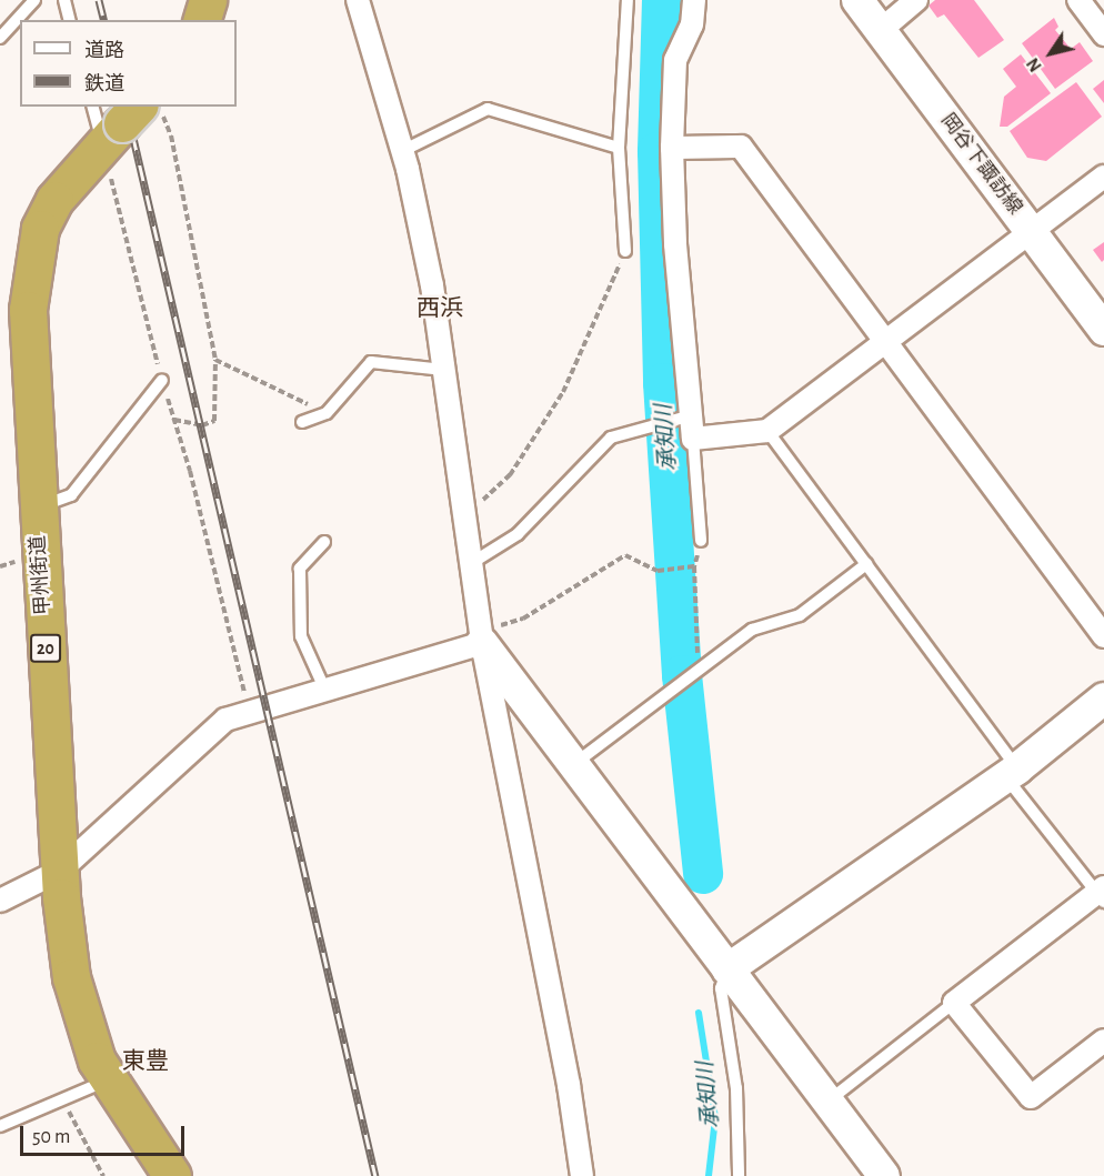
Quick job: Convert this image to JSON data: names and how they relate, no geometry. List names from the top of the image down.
{
  "streets": {
    "highway": ["甲州街道", "20"],
    "street": ["岡谷下諏訪線"]
  },
  "districts": ["西浜", "東豊"],
  "water": ["承知川"],
  "legend": ["道路", "鉄道"],
  "scale_bar": "50 m",
  "north": "bottom left"
}
